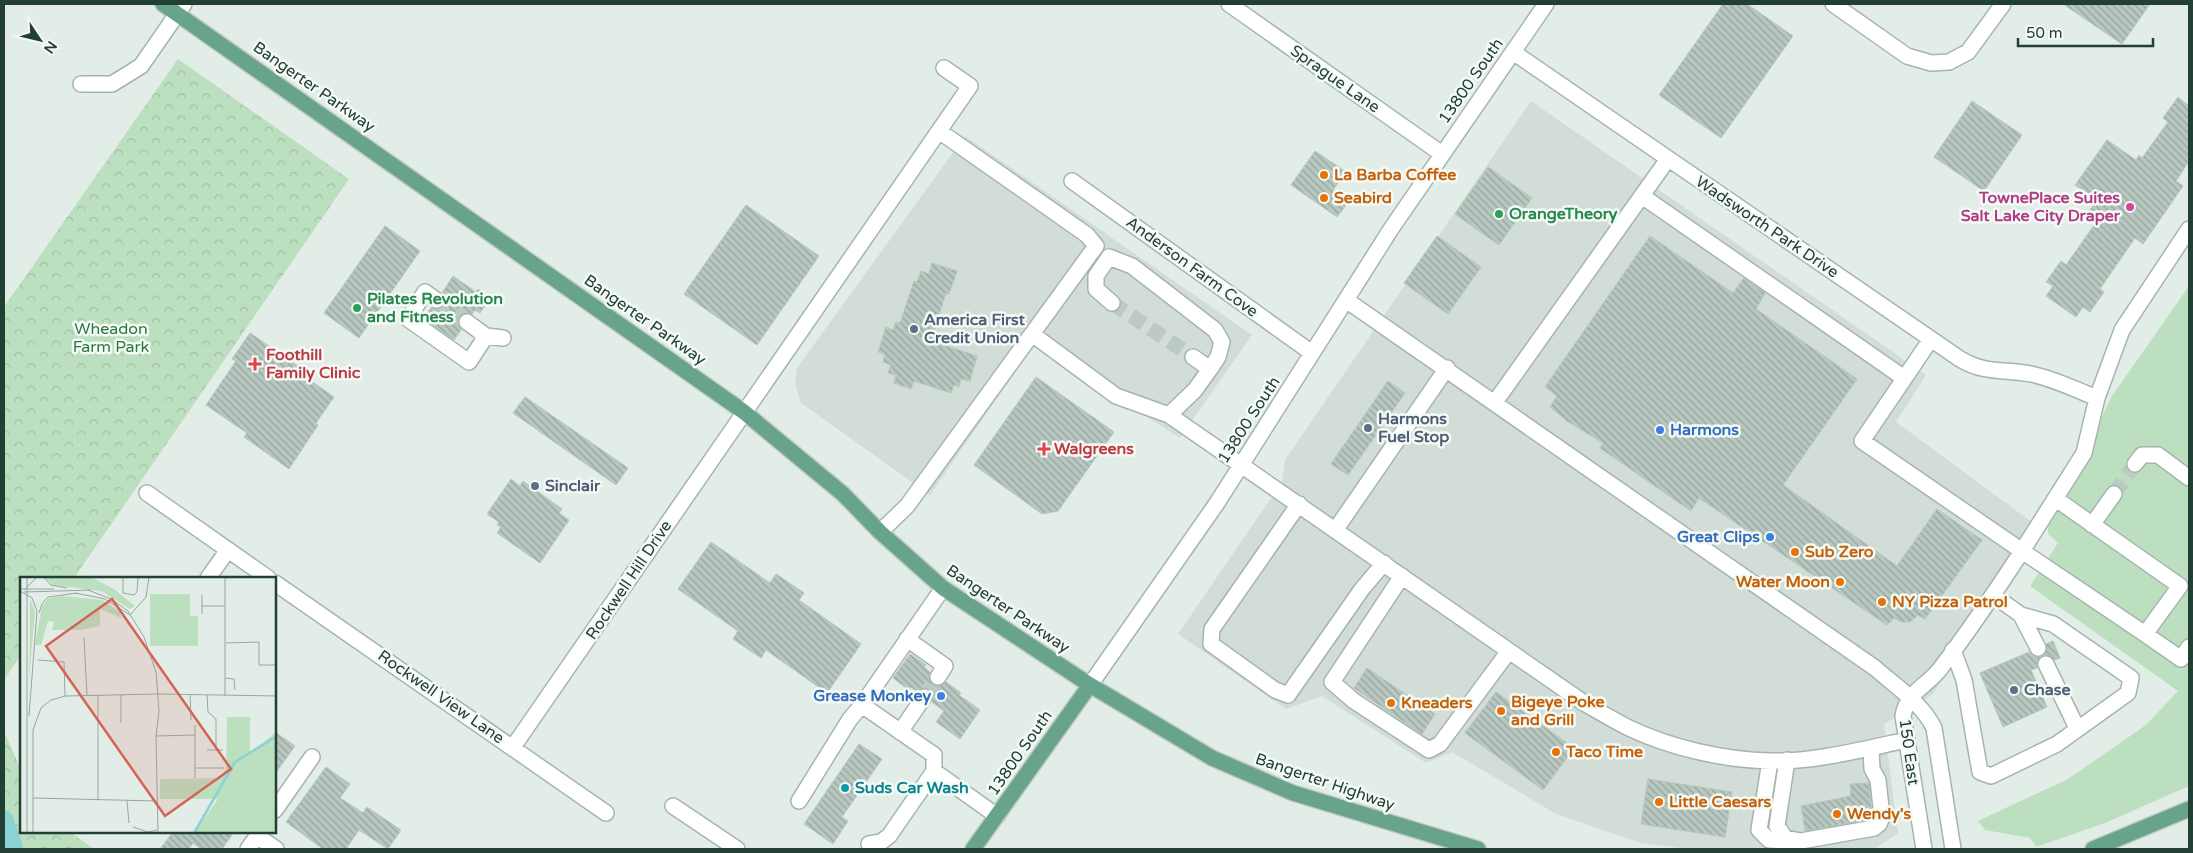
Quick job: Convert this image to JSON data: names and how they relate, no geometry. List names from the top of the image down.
{
  "streets": {
    "main road": ["13800 South", "Bangerter Parkway", "Bangerter Highway"],
    "street": [
      "Sprague Lane",
      "Wadsworth Park Drive",
      "Anderson Farm Cove",
      "Rockwell Hill Drive",
      "Rockwell View Lane",
      "150 East"
    ]
  },
  "crossings": [
    ["Sprague Lane", "13800 South"],
    ["13800 South", "Bangerter Parkway"],
    ["13800 South", "Wadsworth Park Drive"],
    ["13800 South", "Anderson Farm Cove"],
    ["13800 South", "Bangerter Highway"],
    ["Bangerter Parkway", "Rockwell Hill Drive"],
    ["Bangerter Parkway", "Bangerter Highway"],
    ["Rockwell Hill Drive", "Rockwell View Lane"]
  ],
  "parks": ["Wheadon Farm Park"],
  "places": {
    "other": [
      "La Barba Coffee",
      "Seabird",
      "TownePlace Suites Salt Lake City Draper",
      "OrangeTheory",
      "Pilates Revolution and Fitness",
      "America First Credit Union",
      "Harmons Fuel Stop",
      "Harmons",
      "Sinclair",
      "Great Clips",
      "Sub Zero",
      "Water Moon",
      "NY Pizza Patrol",
      "Chase",
      "Grease Monkey",
      "Kneaders",
      "Bigeye Poke and Grill",
      "Taco Time",
      "Suds Car Wash",
      "Little Caesars",
      "Wendy's"
    ],
    "health": ["Foothill Family Clinic", "Walgreens"]
  },
  "scale_bar": "50 m",
  "north": "bottom right"
}
